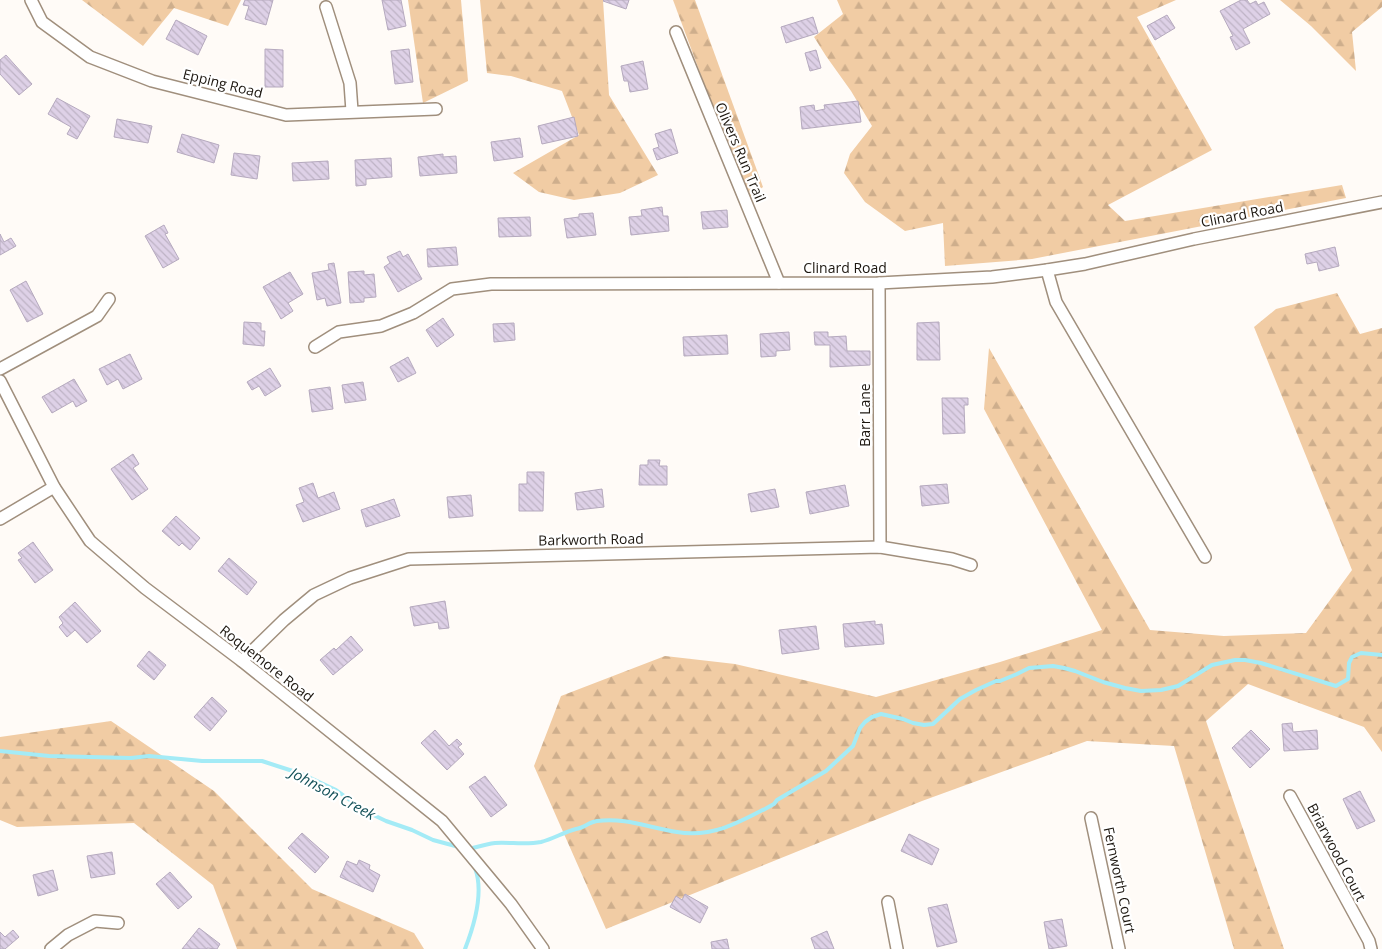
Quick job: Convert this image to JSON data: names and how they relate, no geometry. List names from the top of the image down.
{
  "streets": {
    "street": [
      "Epping Road",
      "Olivers Run Trail",
      "Clinard Road",
      "Barr Lane",
      "Barkworth Road",
      "Roquemore Road",
      "Briarwood Court",
      "Fernworth Court"
    ]
  },
  "crossings": [
    ["Olivers Run Trail", "Clinard Road"],
    ["Clinard Road", "Barr Lane"],
    ["Barr Lane", "Barkworth Road"],
    ["Barkworth Road", "Roquemore Road"]
  ],
  "water": ["Johnson Creek"]
}
